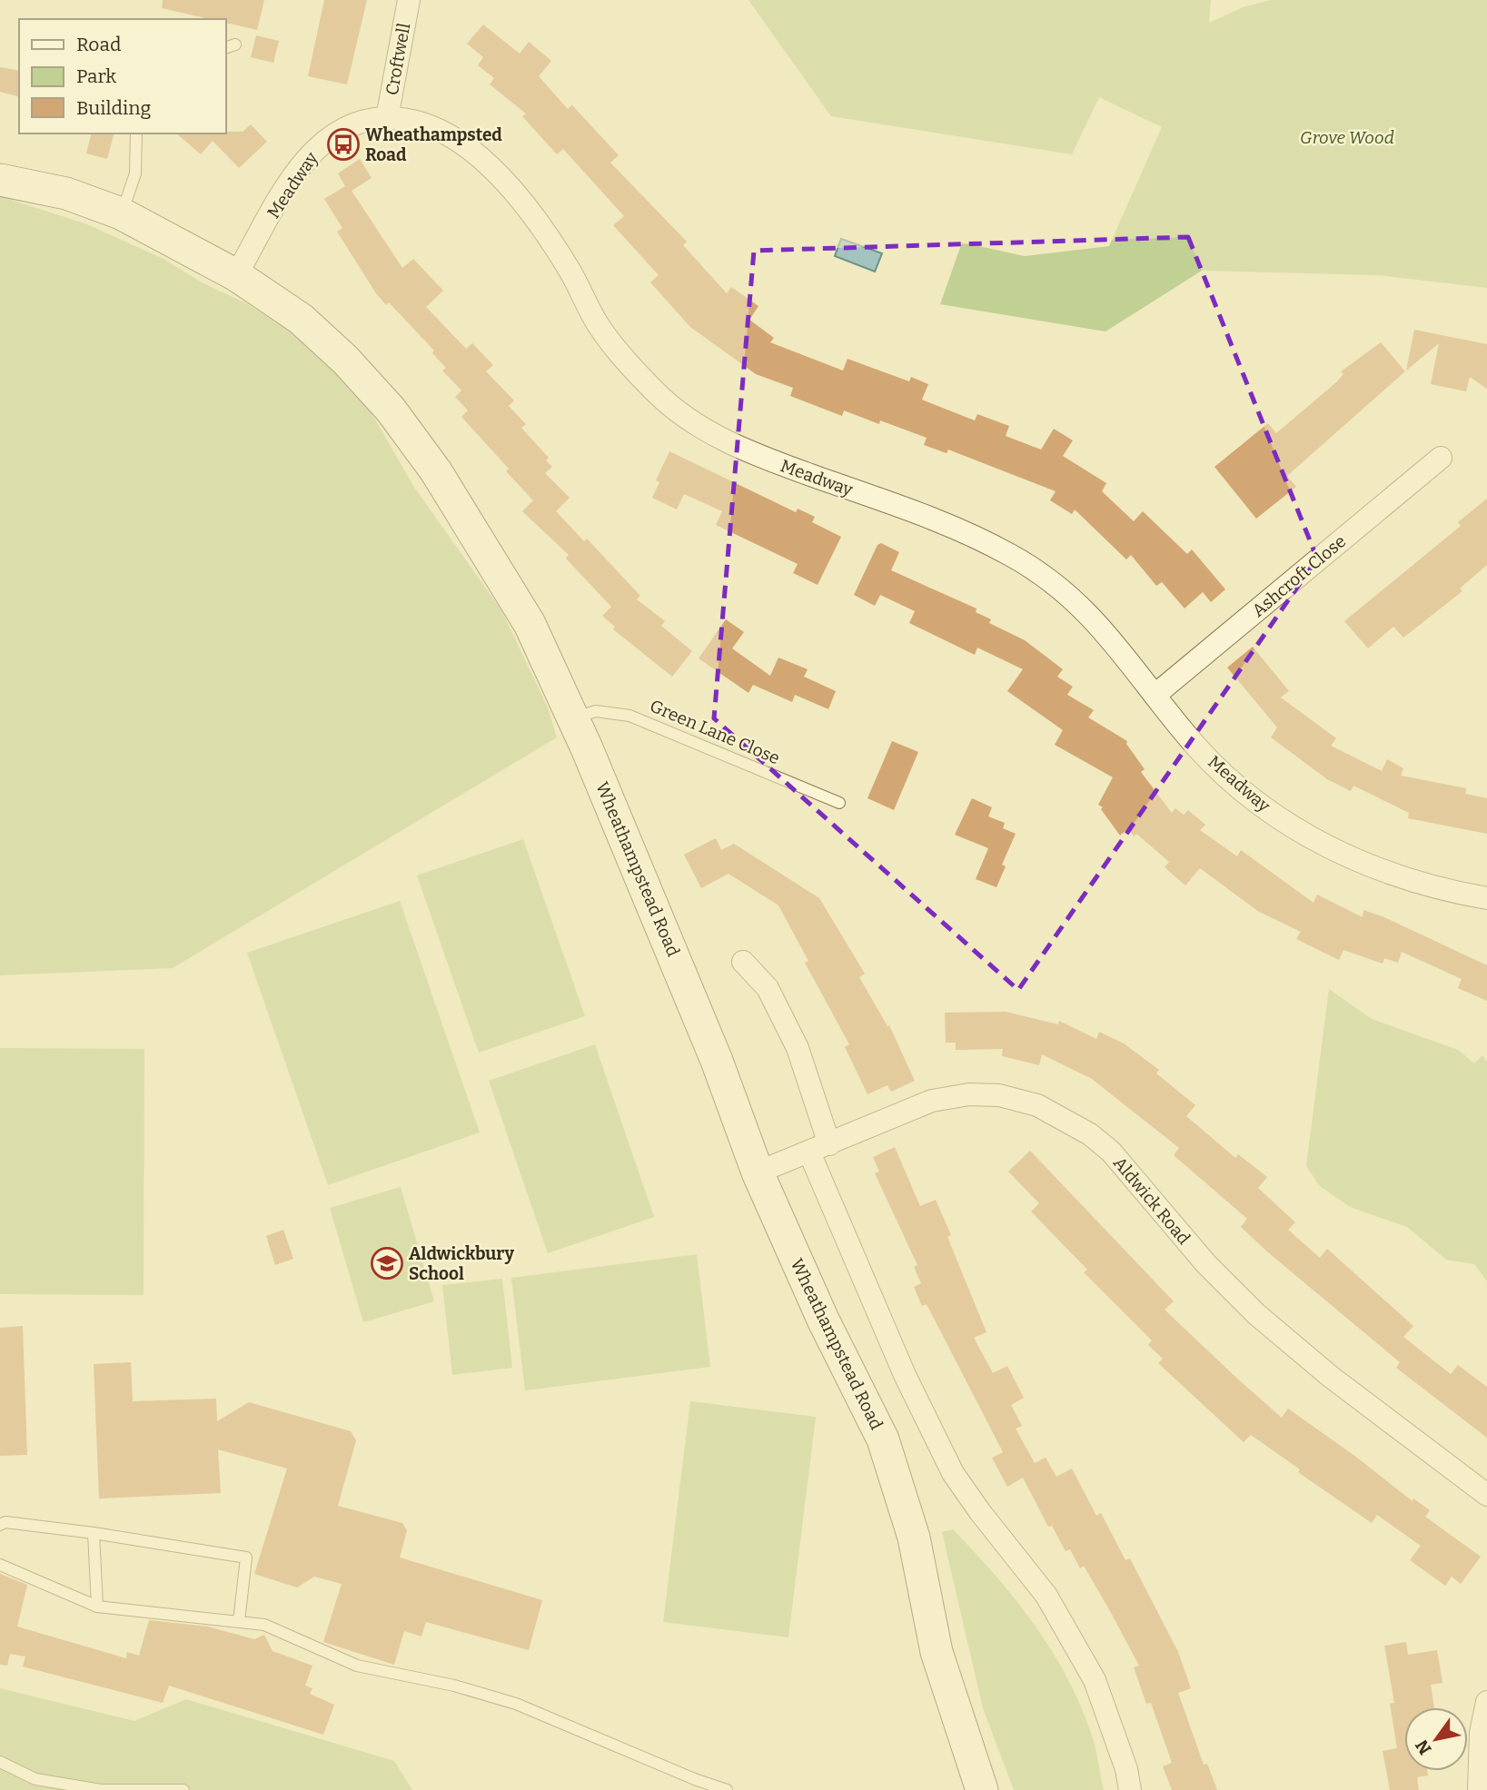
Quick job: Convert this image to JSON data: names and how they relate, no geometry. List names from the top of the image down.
{
  "streets": {
    "street": [
      "Croftwell",
      "Meadway",
      "Ashcroft Close",
      "Wheathampstead Road",
      "Aldwick Road"
    ],
    "lane": ["Green Lane Close"]
  },
  "crossings": [
    ["Croftwell", "Meadway"],
    ["Meadway", "Ashcroft Close"],
    ["Meadway", "Wheathampstead Road"],
    ["Green Lane Close", "Wheathampstead Road"],
    ["Wheathampstead Road", "Aldwick Road"]
  ],
  "parks": ["Grove Wood"],
  "places": {
    "bus stop": ["Wheathampsted Road"],
    "school or university": ["Aldwickbury School"]
  },
  "legend": ["Road", "Park", "Building"],
  "north": "bottom left"
}
